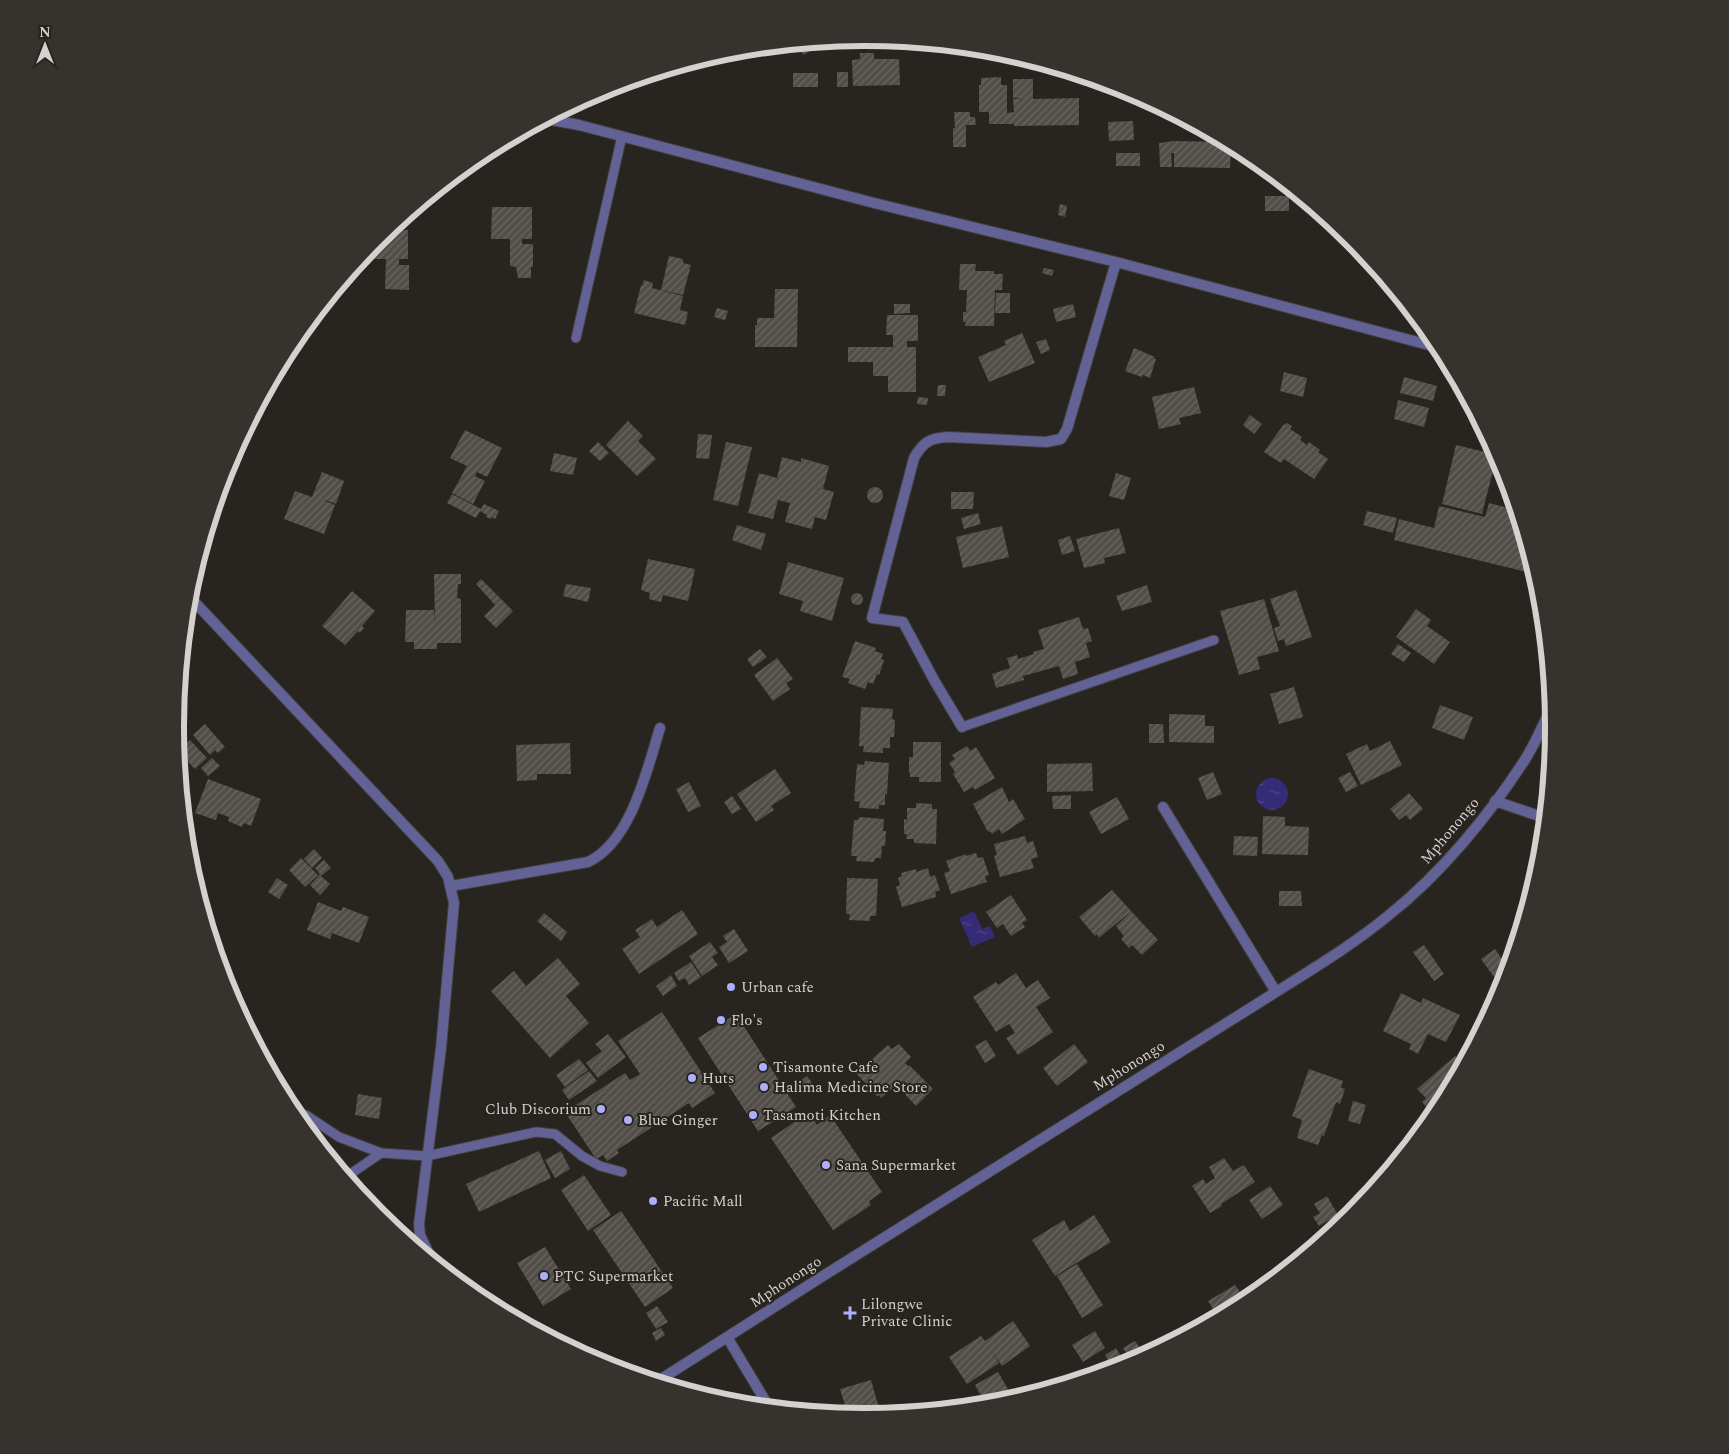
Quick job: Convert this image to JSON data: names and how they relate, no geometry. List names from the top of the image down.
{
  "streets": {
    "street": ["Mphonongo"]
  },
  "places": {
    "other": [
      "Urban cafe",
      "Flo's",
      "Tisamonte Cafe",
      "Huts",
      "Halima Medicine Store",
      "Club Discorium",
      "Tasamoti Kitchen",
      "Blue Ginger",
      "Sana Supermarket",
      "Pacific Mall",
      "PTC Supermarket"
    ],
    "health": ["Lilongwe Private Clinic"]
  },
  "north": "top"
}
